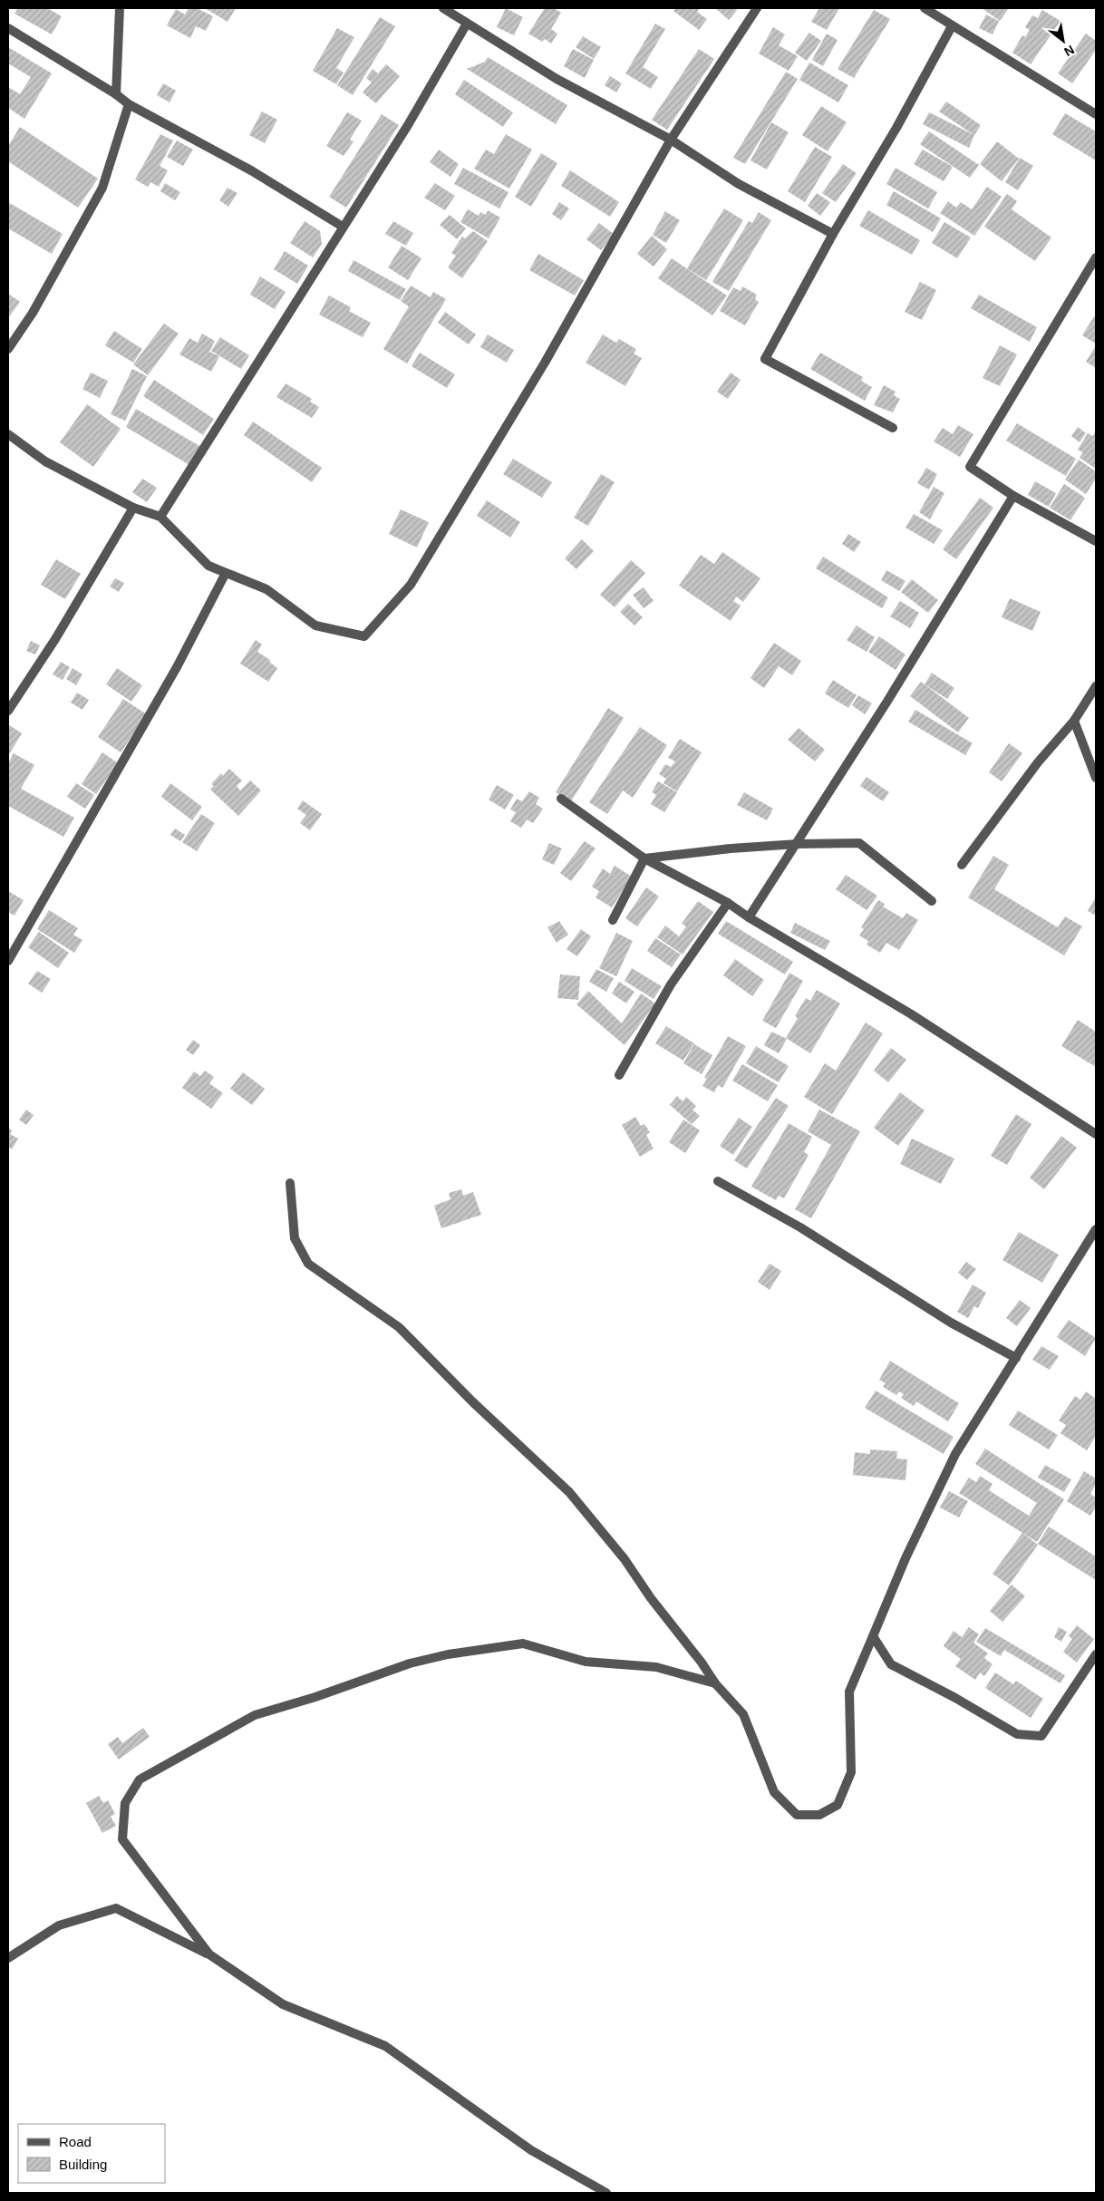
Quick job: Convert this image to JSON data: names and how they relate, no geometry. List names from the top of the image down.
{
  "legend": ["Road", "Building"],
  "north": "bottom right"
}
